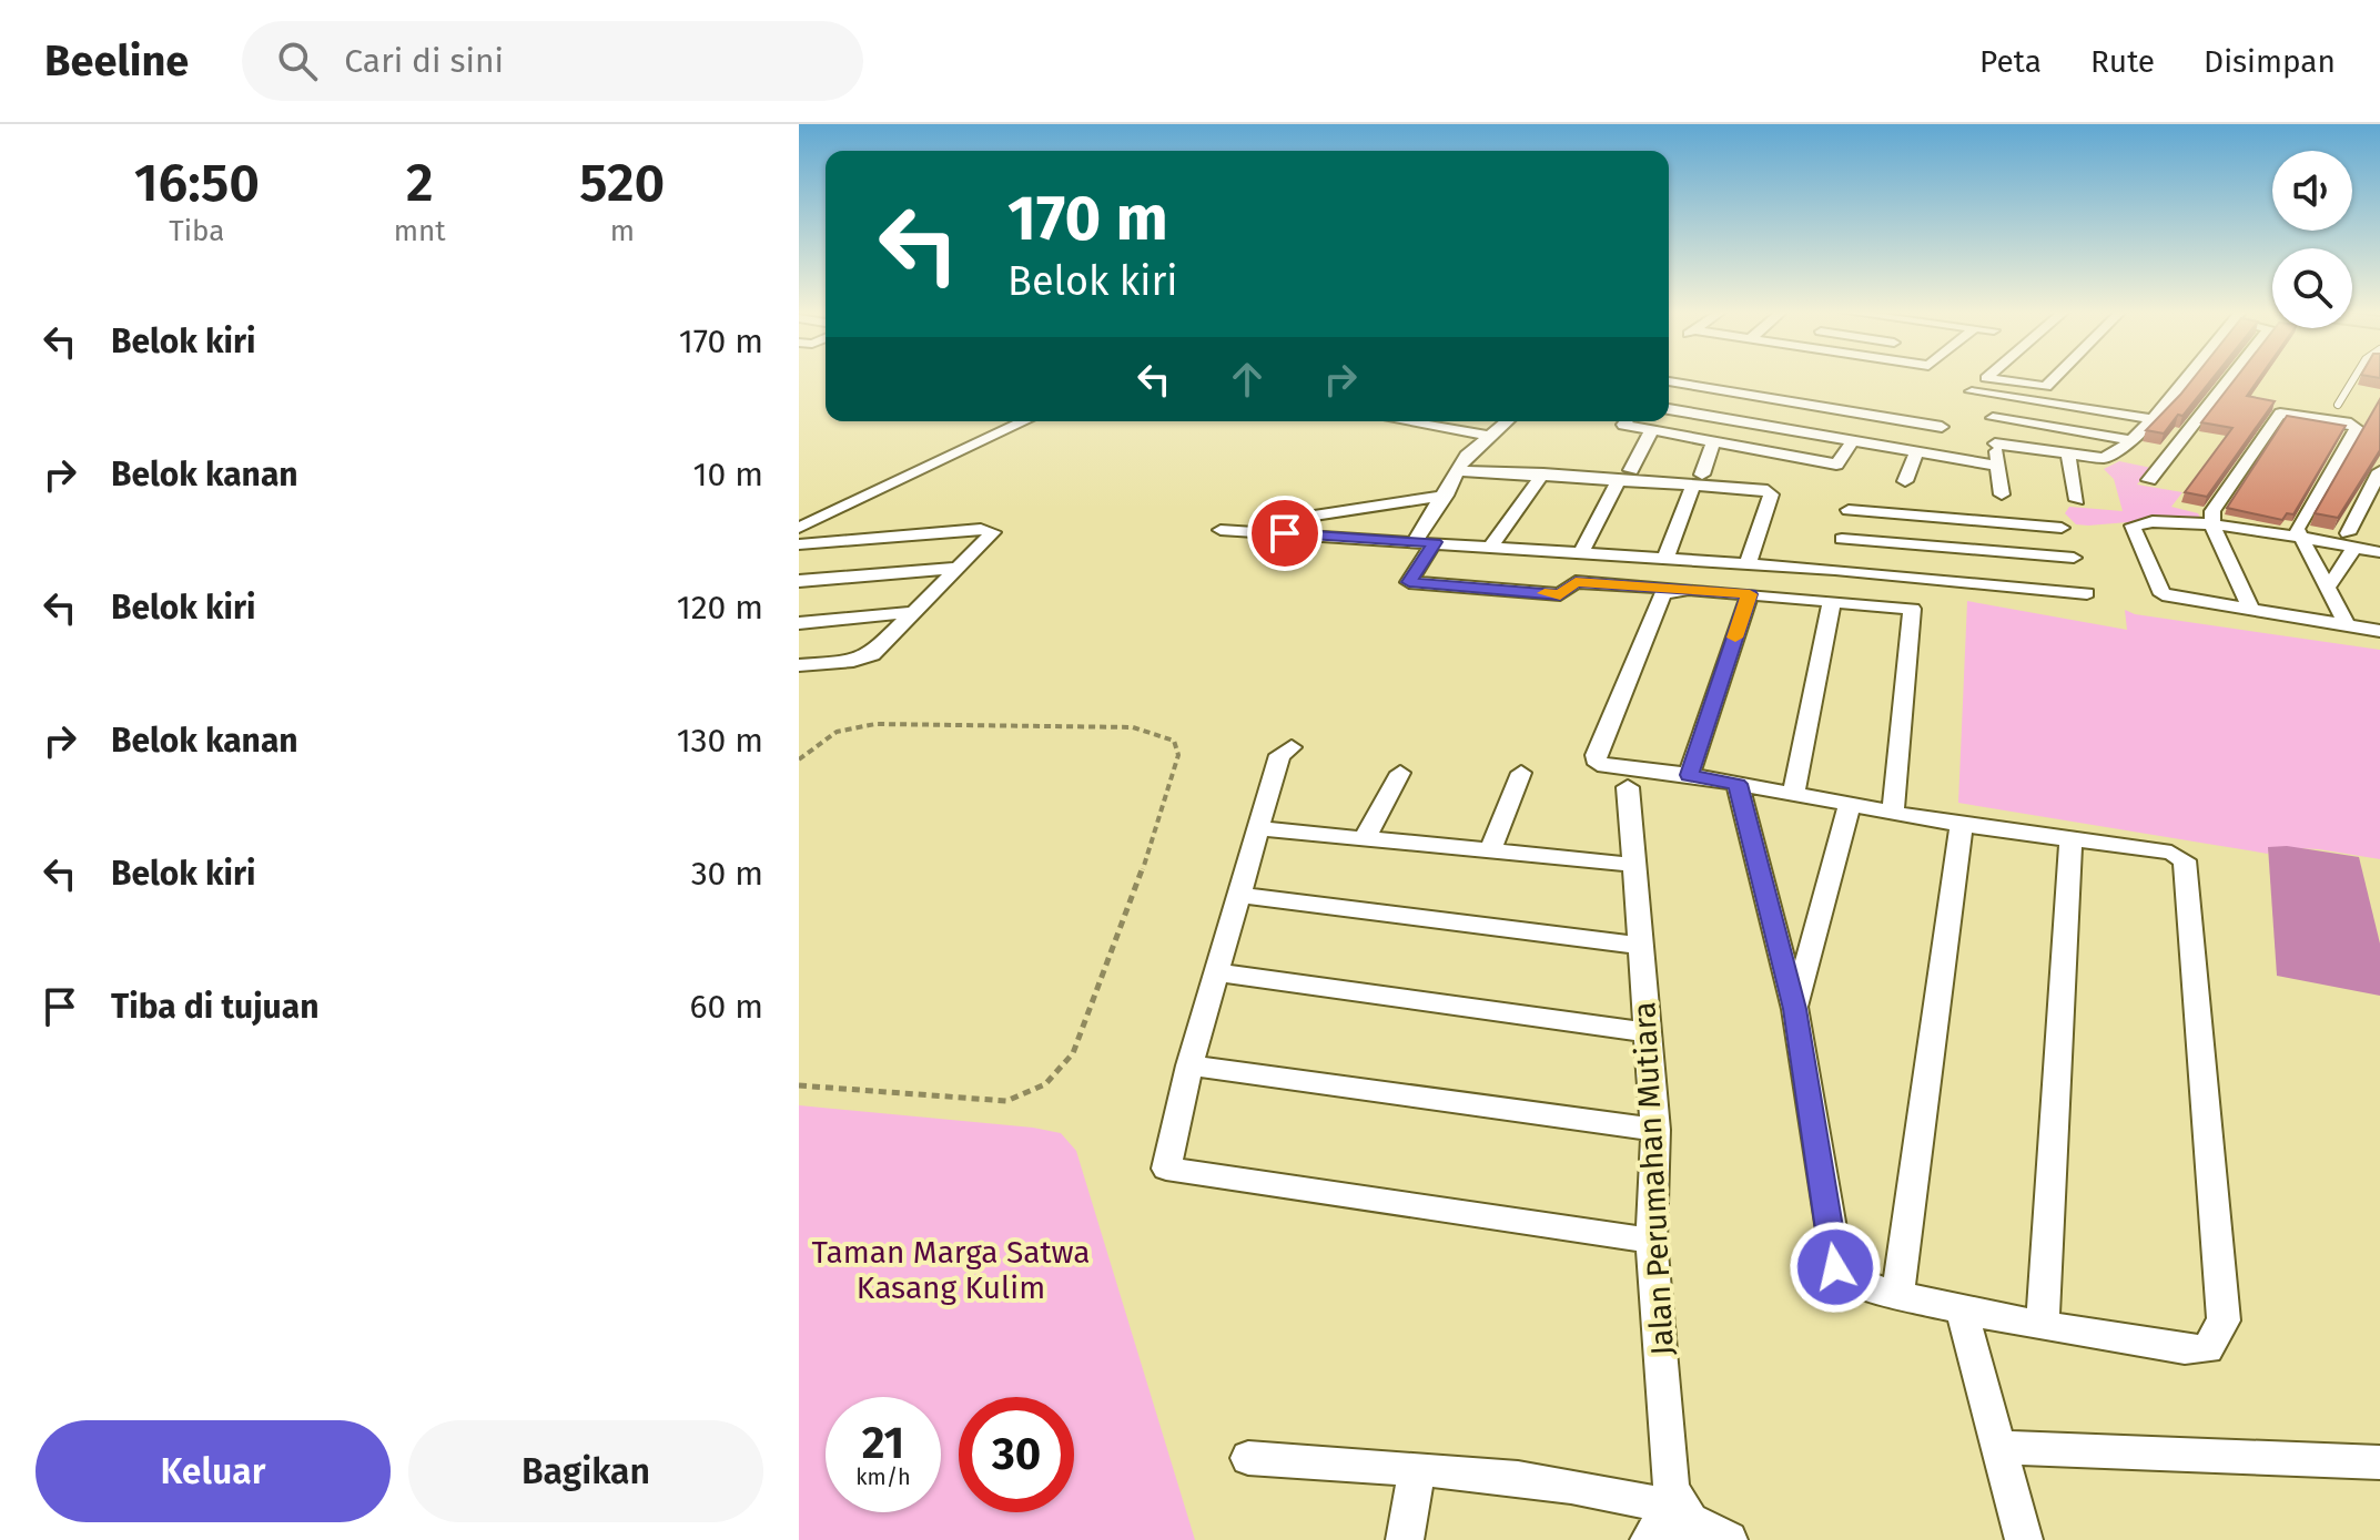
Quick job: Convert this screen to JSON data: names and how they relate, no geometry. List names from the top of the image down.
{
  "streets": {
    "street": ["Jalan Perumahan Mutiara"]
  },
  "parks": ["Taman Marga Satwa Kasang Kulim"],
  "page": {
    "header": "Beeline",
    "search": "Cari di sini",
    "nav": ["Peta", "Rute", "Disimpan"],
    "eta": [
      "16:50",
      "Tiba",
      "2",
      "mnt",
      "520",
      "m"
    ],
    "turn": ["170 m", "Belok kiri"],
    "list": [
      {
        "name": "Belok kiri",
        "value": "170 m"
      },
      {
        "name": "Belok kanan",
        "value": "10 m"
      },
      {
        "name": "Belok kiri",
        "value": "120 m"
      },
      {
        "name": "Belok kanan",
        "value": "130 m"
      },
      {
        "name": "Belok kiri",
        "value": "30 m"
      },
      {
        "name": "Tiba di tujuan",
        "value": "60 m"
      }
    ],
    "speed": "21 km/h",
    "limit": "30",
    "buttons": ["Keluar", "Bagikan"]
  }
}
